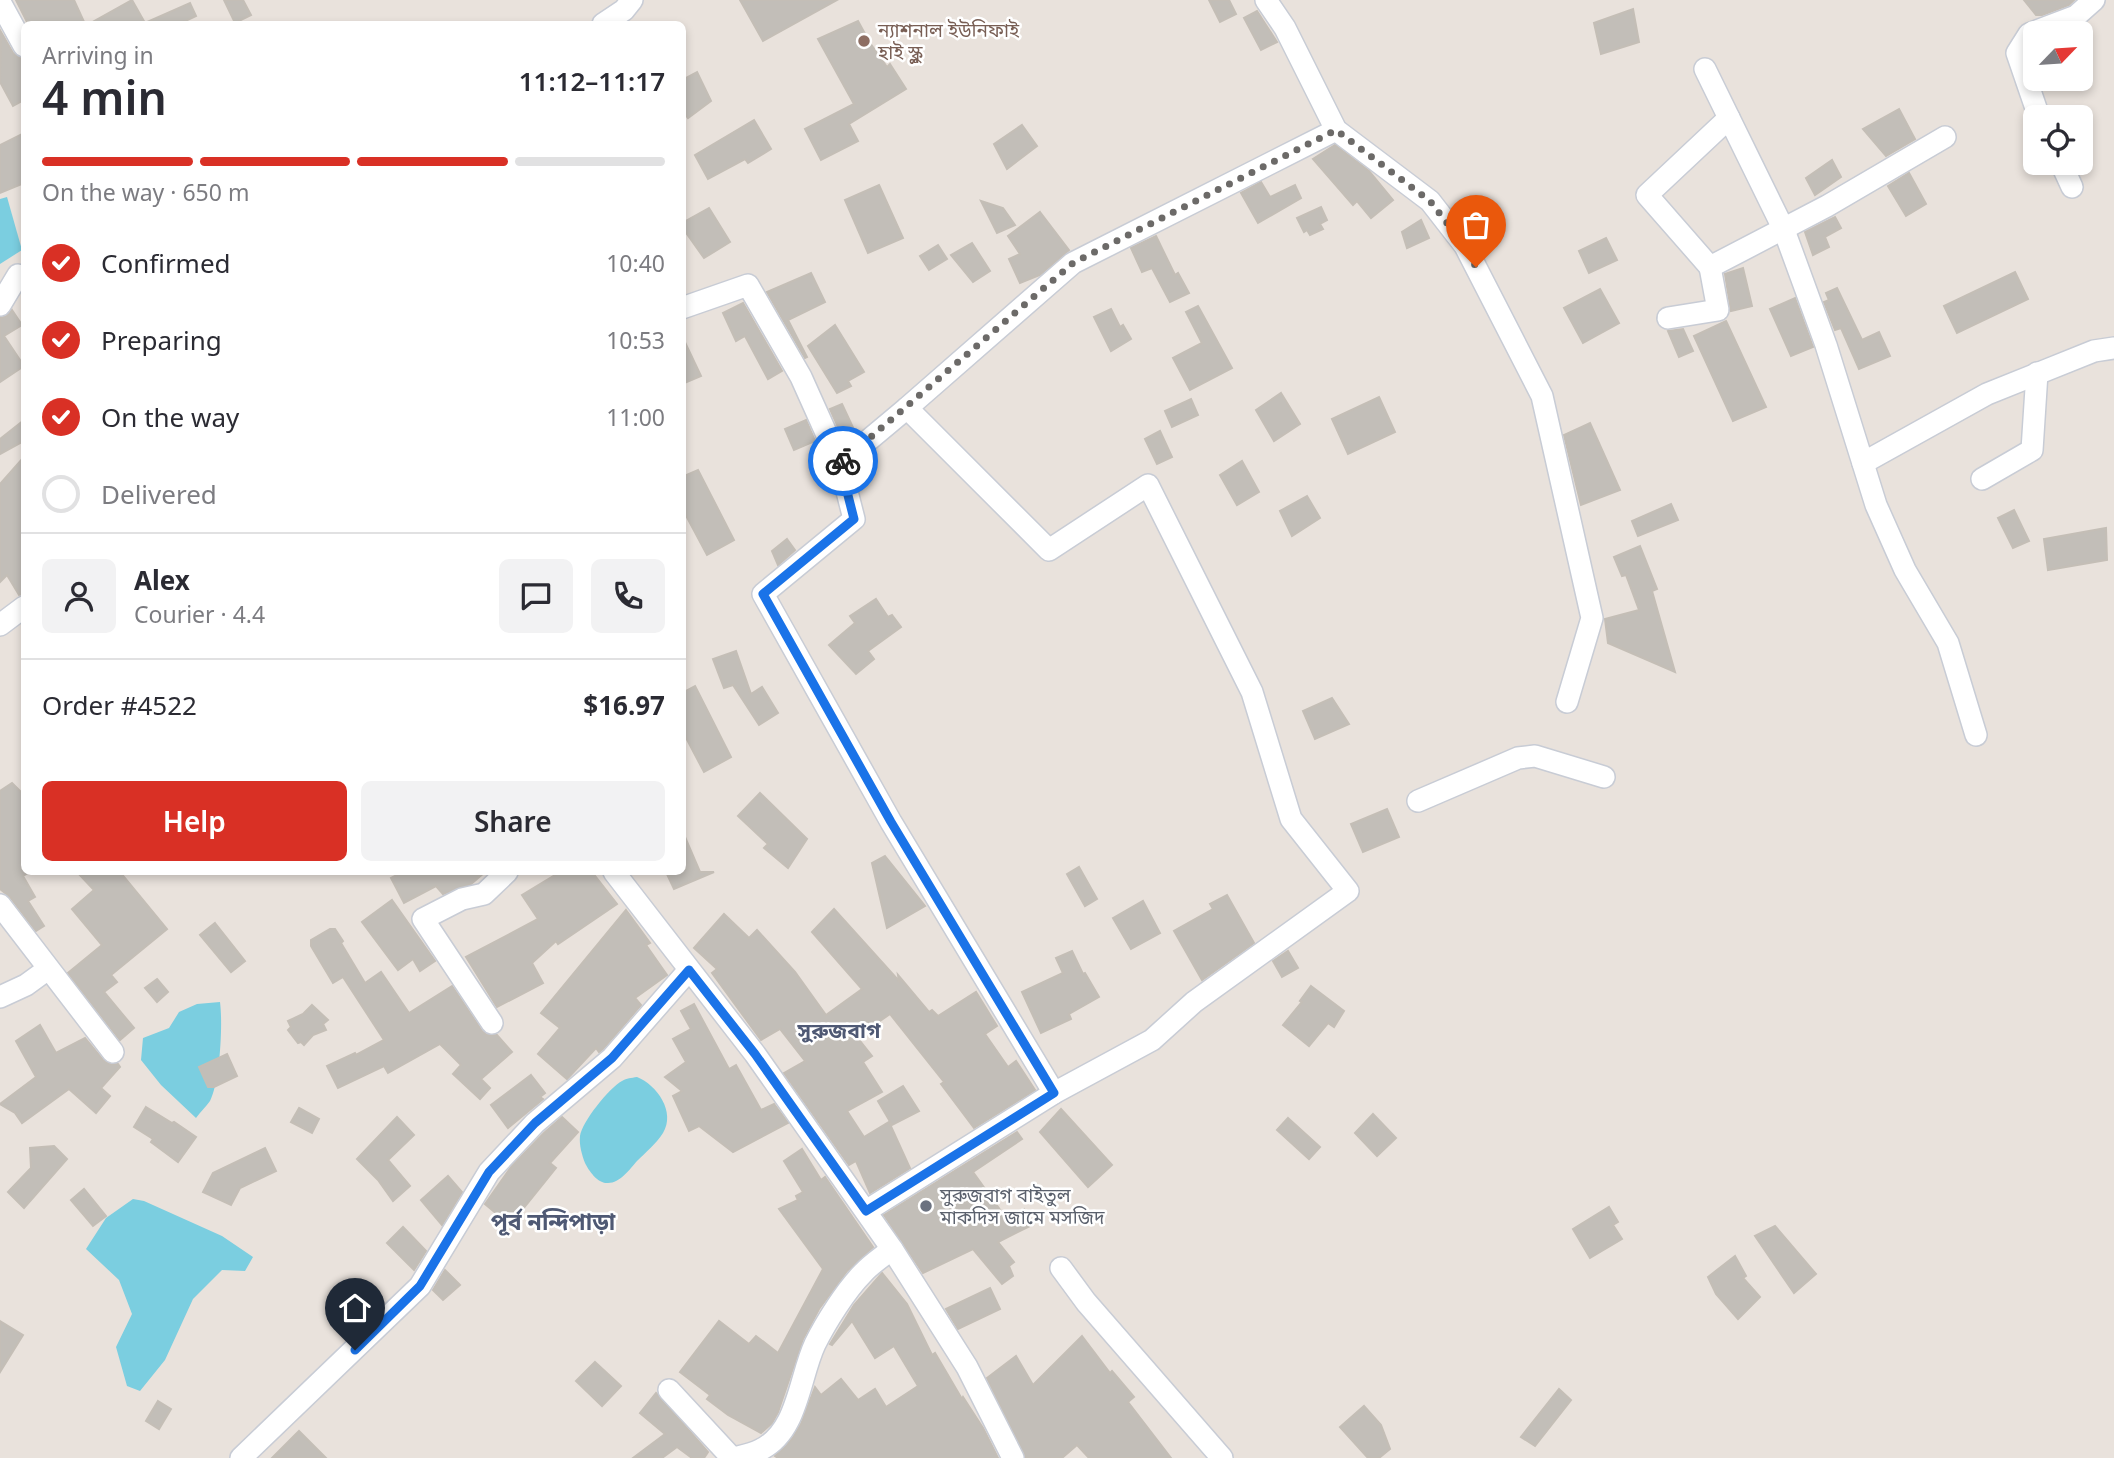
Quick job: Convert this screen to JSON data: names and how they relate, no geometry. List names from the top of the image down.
{
  "districts": ["সুরুজবাগ", "পূর্ব নন্দিপাড়া"],
  "places": ["ন্যাশনাল ইউনিফাই হাই স্কুল", "সুরুজবাগ বাইতুল মাকদিস জামে মসজিদ"],
  "north": "top right",
  "page": {
    "heading": ["4 min", "Arriving in", "11:12–11:17"],
    "panel": [
      "Alex",
      "Courier · 4.4",
      "Order #4522",
      "$16.97"
    ],
    "bar": "On the way · 650 m",
    "list": [
      ["Confirmed", "10:40"],
      ["Preparing", "10:53"],
      ["On the way", "11:00"],
      "Delivered"
    ],
    "buttons": ["Help", "Share"]
  }
}
